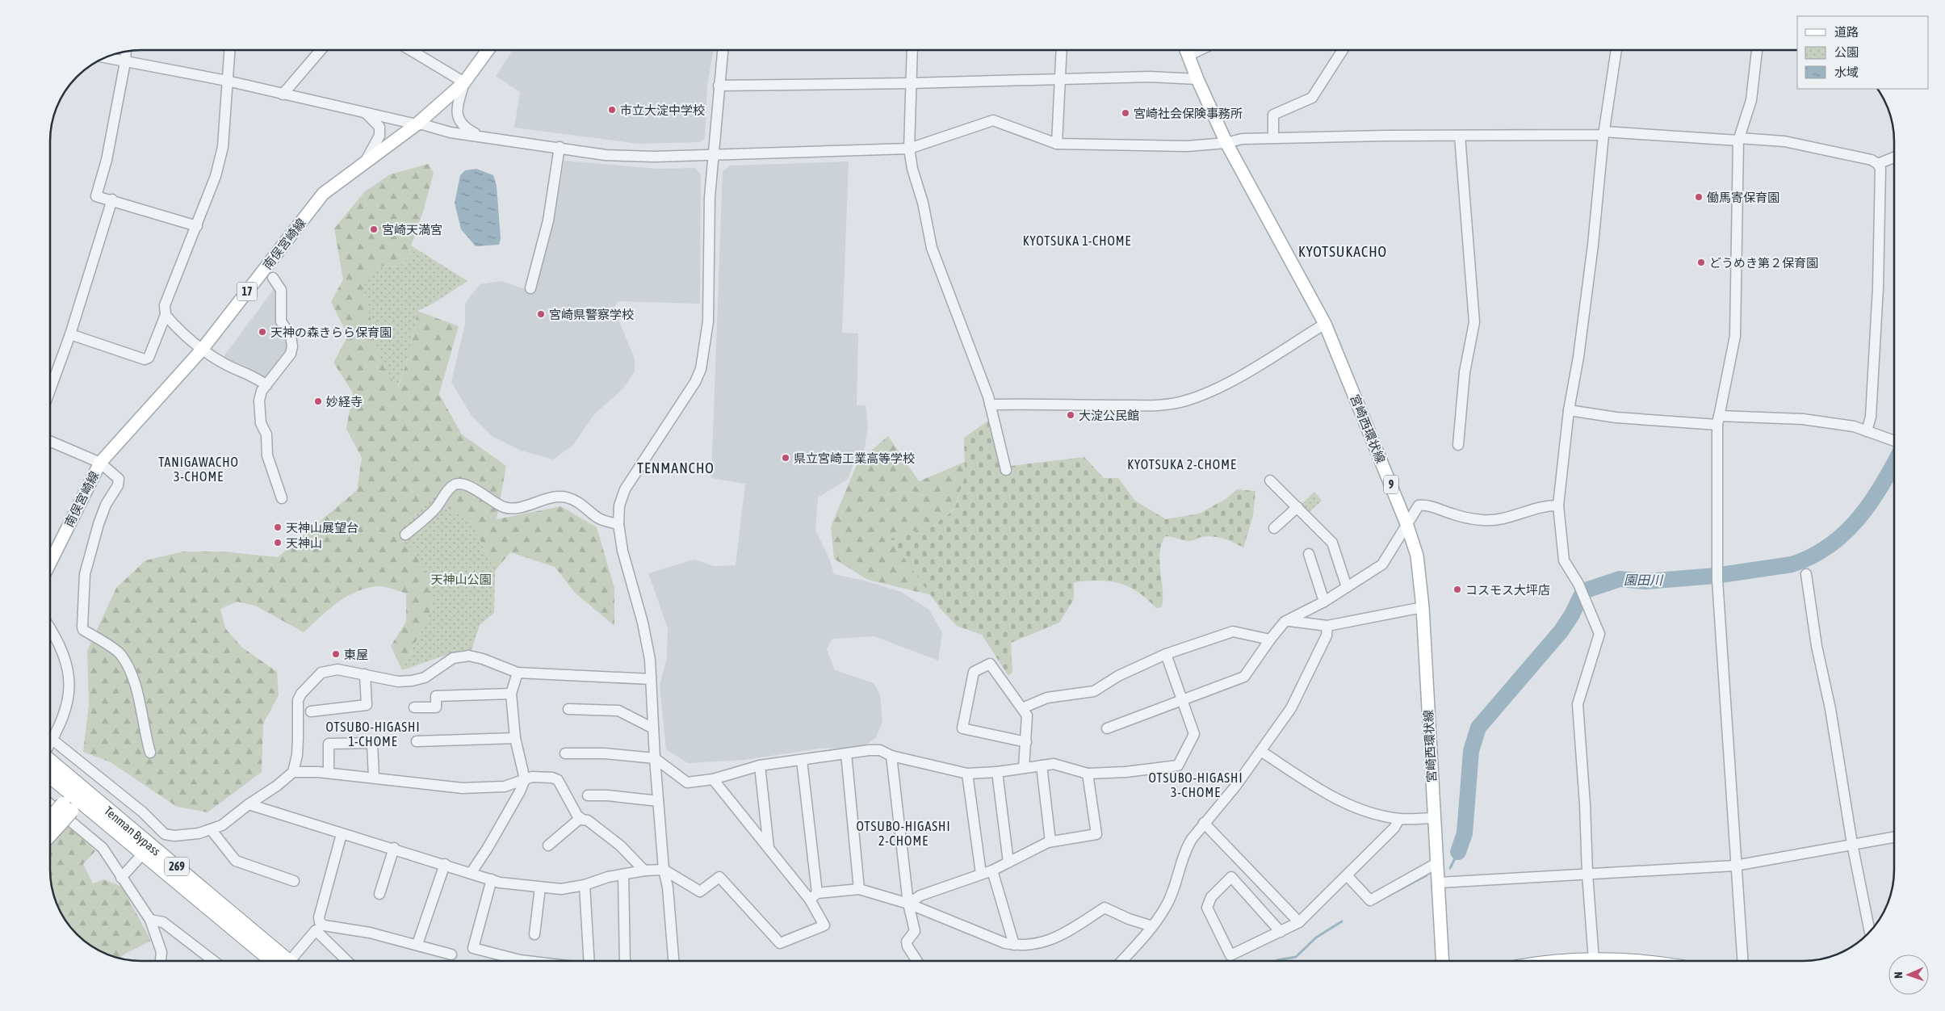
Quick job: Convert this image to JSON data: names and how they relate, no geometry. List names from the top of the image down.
{
  "streets": {
    "highway": ["Tenman Bypass", "269"],
    "main road": [
      "南俣宮崎線",
      "17",
      "宮崎西環状線",
      "9"
    ]
  },
  "districts": [
    "KYOTSUKA 1-CHOME",
    "KYOTSUKACHO",
    "TANIGAWACHO 3-CHOME",
    "KYOTSUKA 2-CHOME",
    "TENMANCHO",
    "OTSUBO-HIGASHI 1-CHOME",
    "OTSUBO-HIGASHI 3-CHOME",
    "OTSUBO-HIGASHI 2-CHOME"
  ],
  "water": ["園田川"],
  "parks": ["天神山公園"],
  "places": [
    "市立大淀中学校",
    "宮崎社会保険事務所",
    "働馬寄保育園",
    "宮崎天満宮",
    "どうめき第２保育園",
    "宮崎県警察学校",
    "天神の森きらら保育園",
    "妙経寺",
    "大淀公民館",
    "県立宮崎工業高等学校",
    "天神山展望台",
    "天神山",
    "コスモス大坪店",
    "東屋"
  ],
  "legend": ["道路", "公園", "水域"],
  "north": "left"
}
